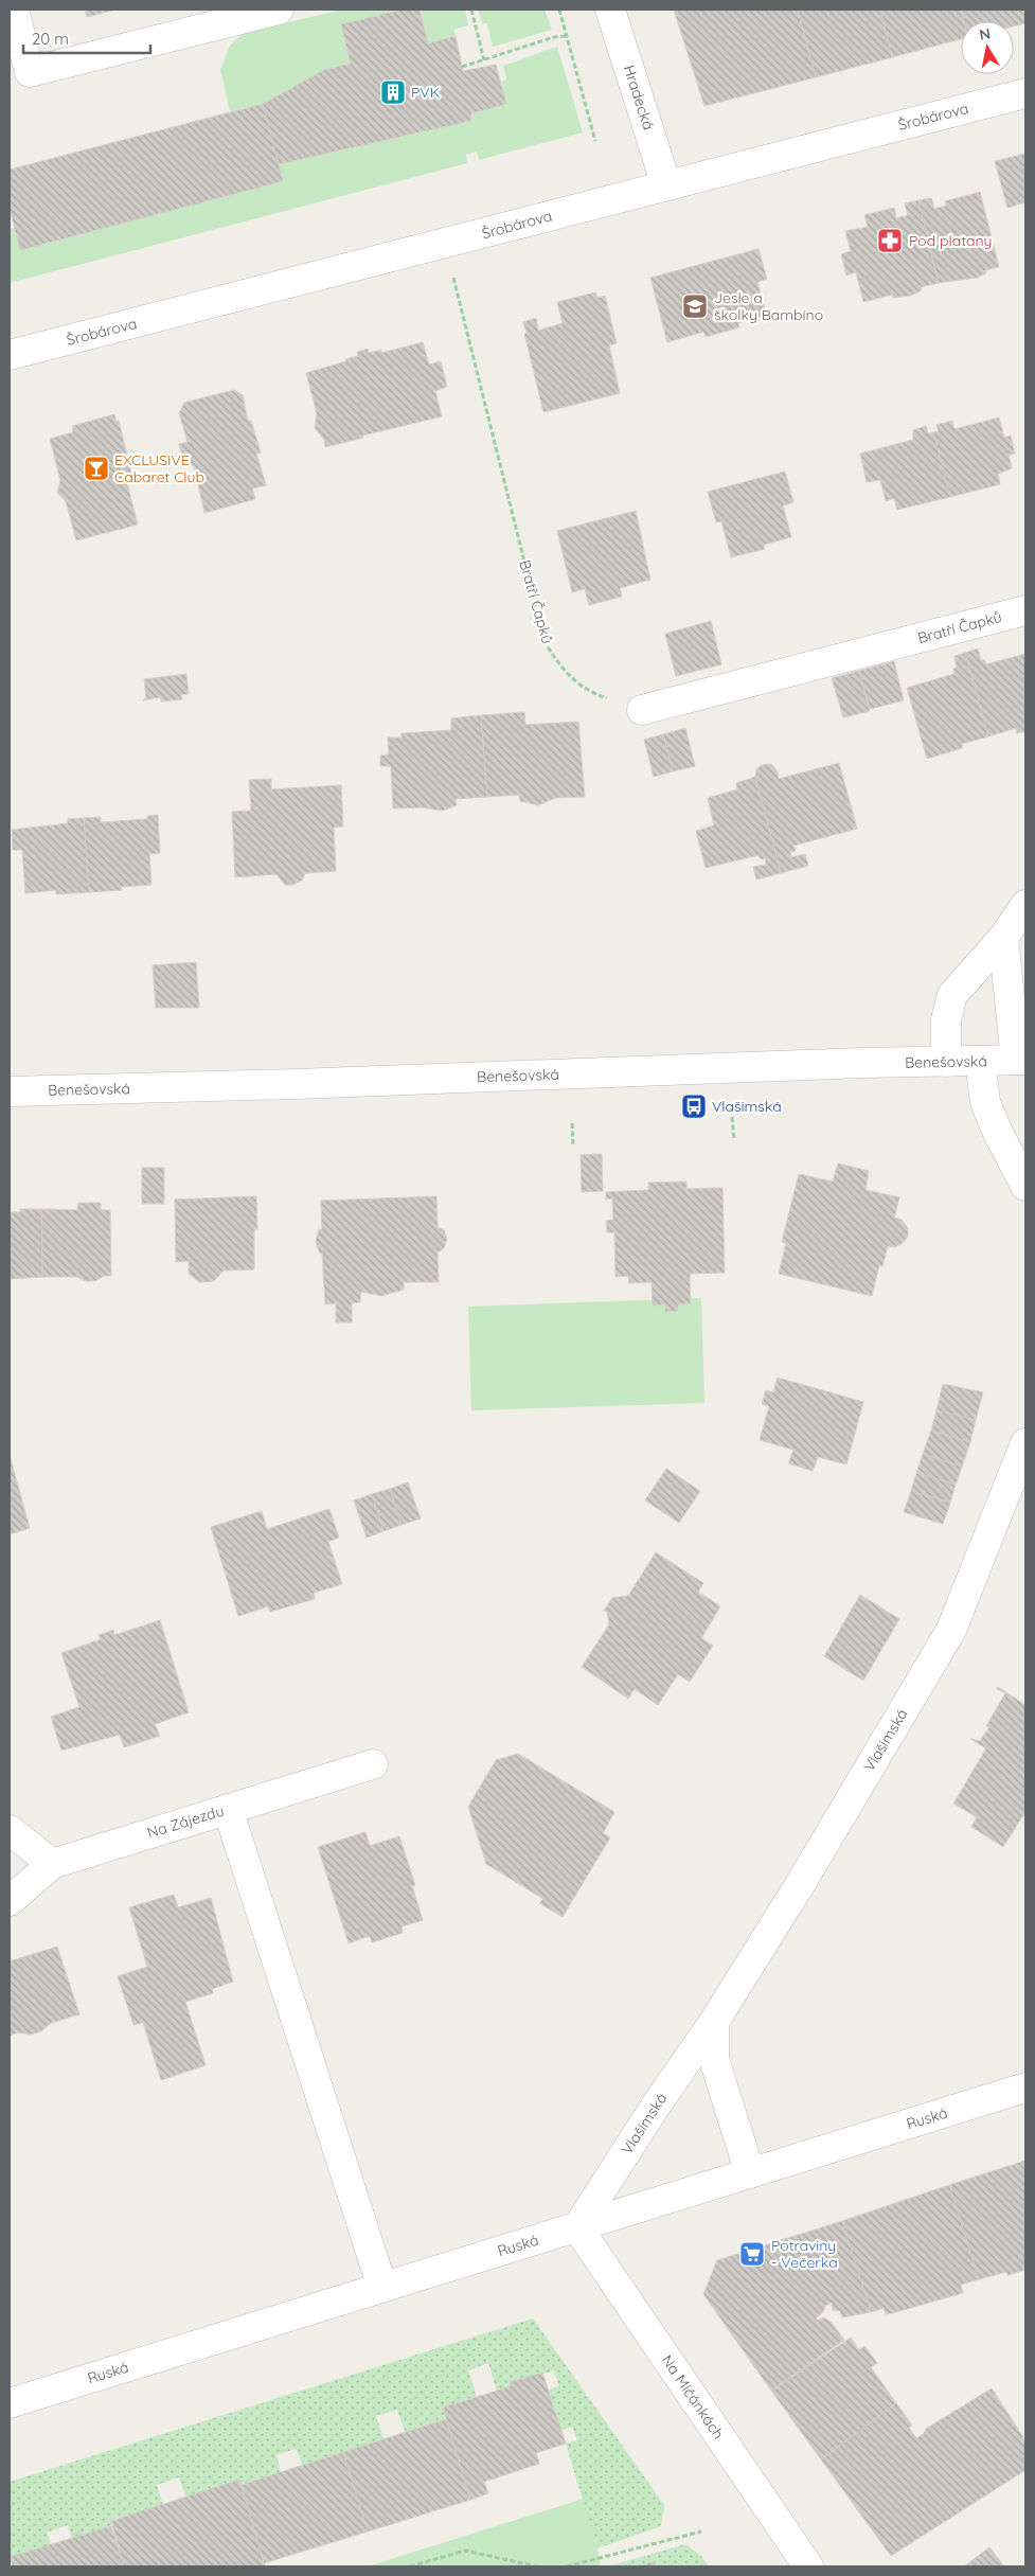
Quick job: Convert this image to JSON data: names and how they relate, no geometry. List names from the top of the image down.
{
  "streets": {
    "street": [
      "Hradecká",
      "Šrobárova",
      "Bratří Čapků",
      "Benešovská",
      "Vlašimská",
      "Na Zájezdu",
      "Ruská",
      "Na Míčánkách"
    ]
  },
  "crossings": [
    ["Hradecká", "Šrobárova"],
    ["Šrobárova", "Bratří Čapků"],
    ["Vlašimská", "Ruská"],
    ["Vlašimská", "Na Míčánkách"],
    ["Ruská", "Na Míčánkách"]
  ],
  "places": {
    "building": ["PVK"],
    "pharmacy": ["Pod platany"],
    "school or university": ["Jesle a školky Bambíno"],
    "bar": ["EXCLUSIVE Cabaret Club"],
    "bus stop": ["Vlašimská"],
    "supermarket": ["Potraviny - Večerka"]
  },
  "scale_bar": "20 m",
  "north": "top"
}
